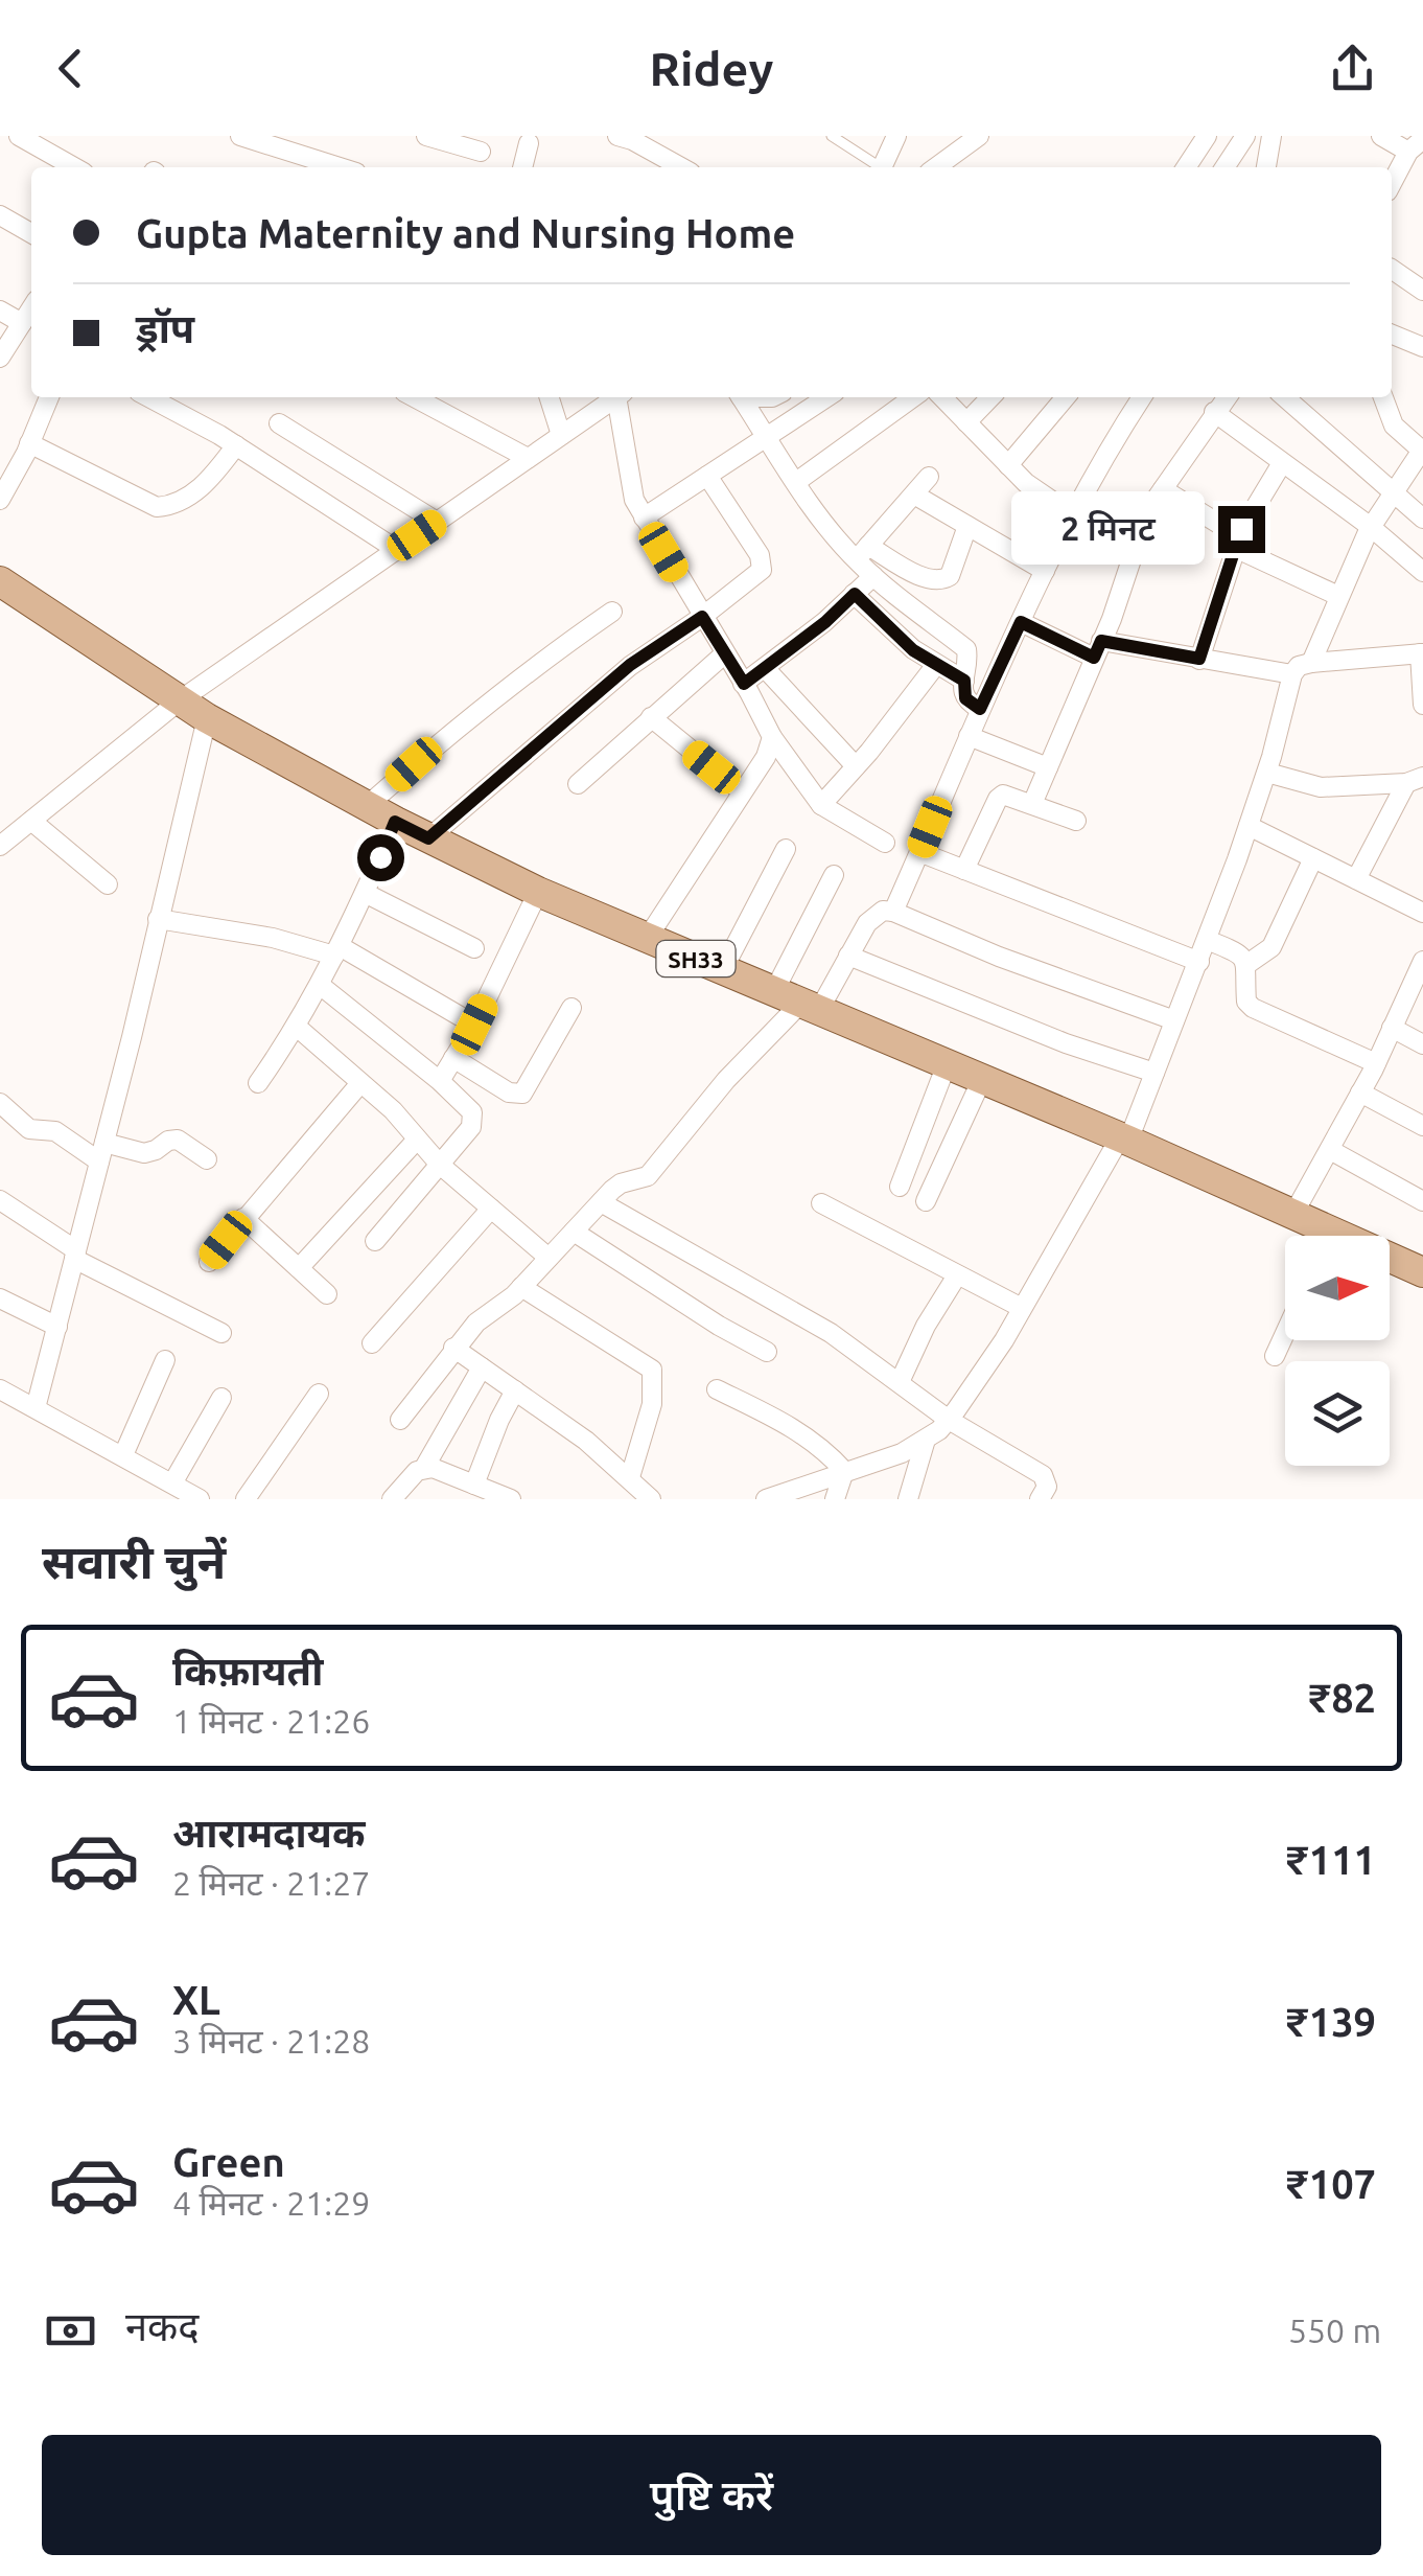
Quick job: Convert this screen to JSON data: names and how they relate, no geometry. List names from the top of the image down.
{
  "streets": {
    "main road": ["SH33"]
  },
  "north": "right",
  "page": {
    "header": "Ridey",
    "banner": ["Gupta Maternity and Nursing Home", "ड्रॉप"],
    "bubble": "2 मिनट",
    "heading": "सवारी चुनें",
    "list": [
      {
        "name": "किफ़ायती",
        "note": "1 मिनट · 21:26",
        "value": "₹82"
      },
      {
        "name": "आरामदायक",
        "note": "2 मिनट · 21:27",
        "value": "₹111"
      },
      {
        "name": "XL",
        "note": "3 मिनट · 21:28",
        "value": "₹139"
      },
      {
        "name": "Green",
        "note": "4 मिनट · 21:29",
        "value": "₹107"
      }
    ],
    "pay": ["नकद", "550 m"],
    "buttons": "पुष्टि करें"
  }
}
